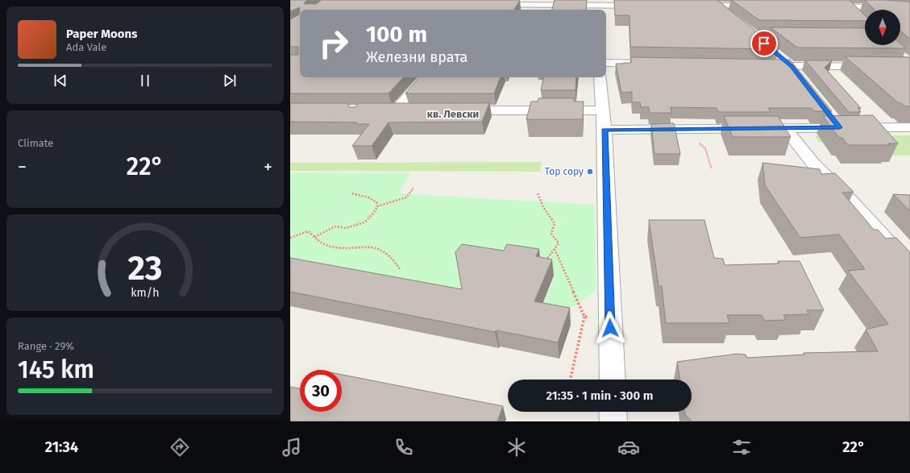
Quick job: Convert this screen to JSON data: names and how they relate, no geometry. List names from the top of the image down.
{
  "districts": ["кв. Левски"],
  "places": ["Top copy"],
  "north": "bottom",
  "page": {
    "turn": ["100 m", "Железни врата"],
    "song": ["Paper Moons", "Ada Vale"],
    "tile": [
      "Climate",
      ["Range · 29%", "145 km"]
    ],
    "heat": ["−", "22°", "+"],
    "limit": "30",
    "trip": "21:35 · 1 min · 300 m",
    "tabs": ["21:34", "22°"],
    "gauge": ["23", "km/h"]
  }
}
